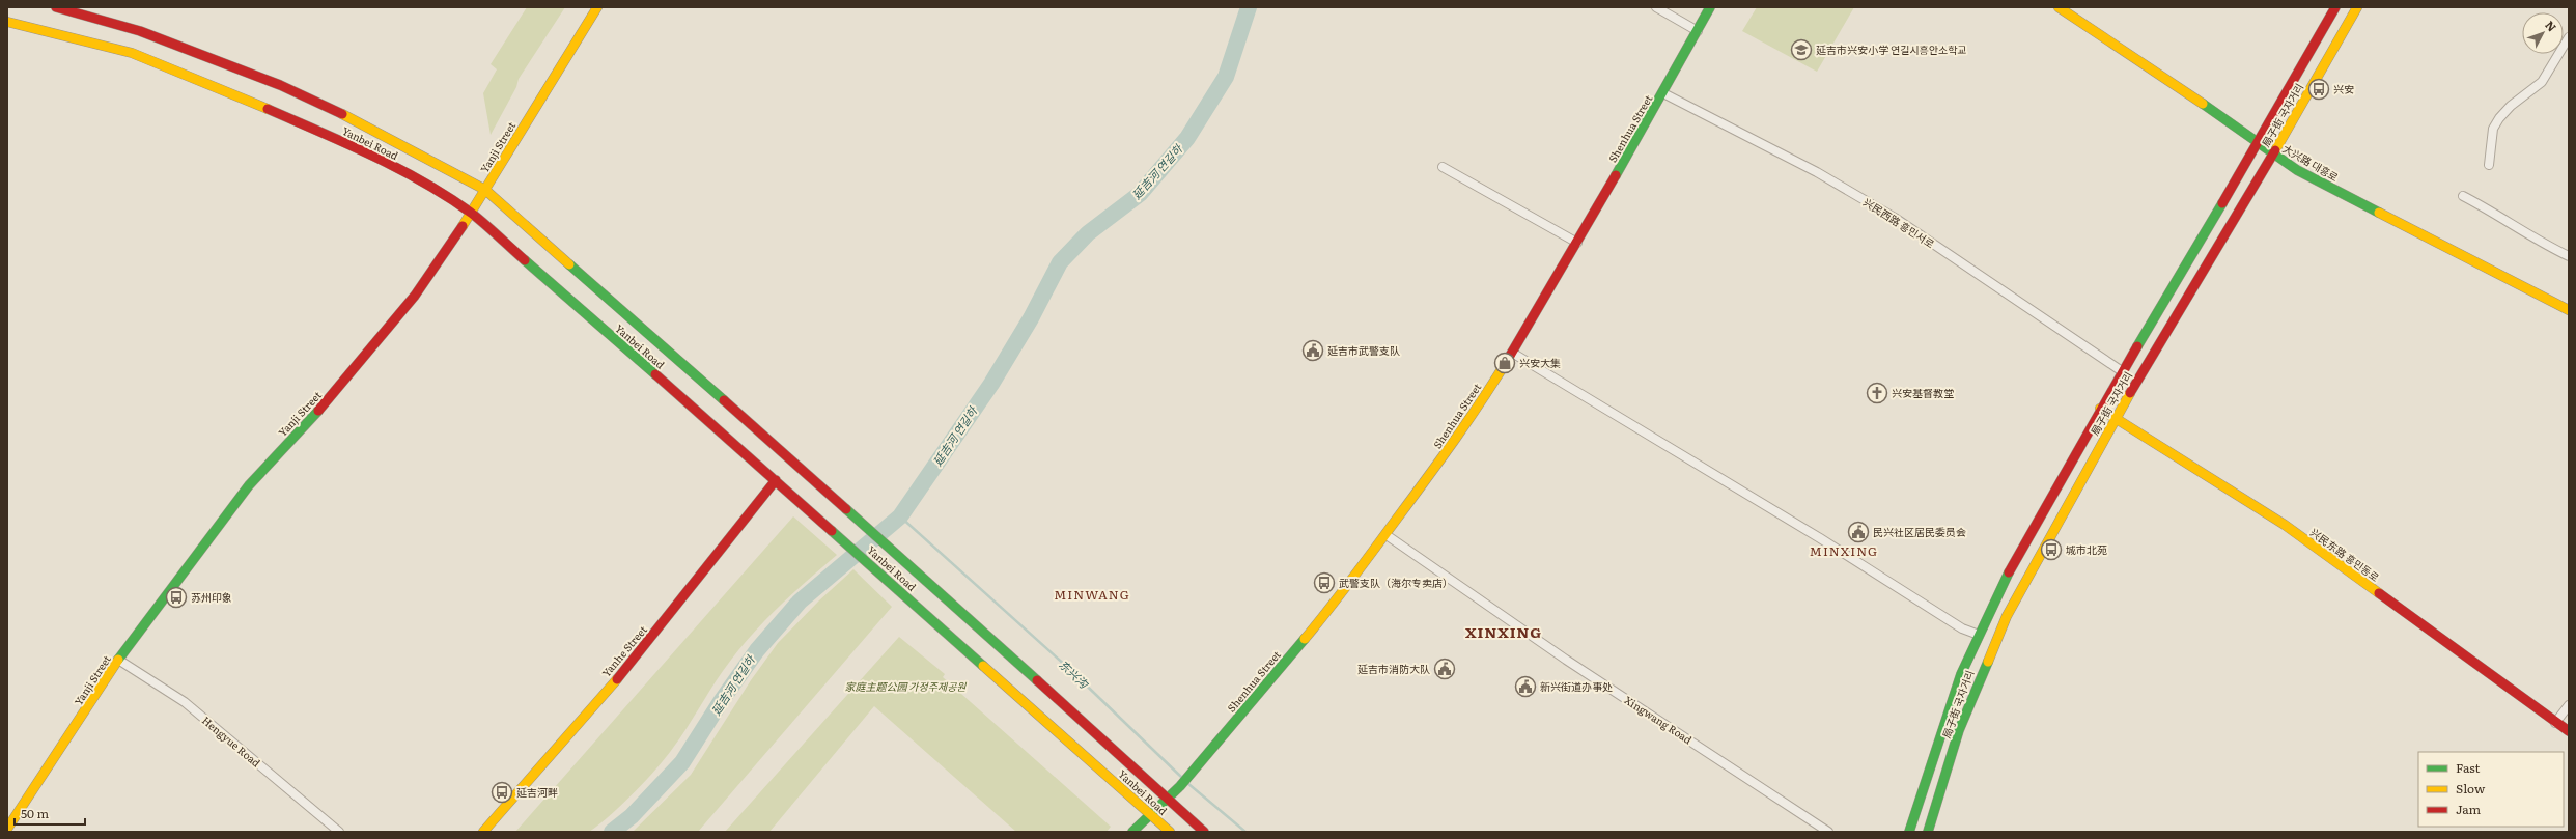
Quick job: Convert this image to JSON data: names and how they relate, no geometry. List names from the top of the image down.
{
  "streets": {
    "main road": [
      "局子街 국자거리",
      "Shenhua Street",
      "Yanbei Road",
      "Yanji Street",
      "大兴路 대흥로",
      "兴民东路 흥민동로",
      "Yanhe Street"
    ],
    "street": ["兴民西路 흥민서로", "Xingwang Road", "Hengyue Road"]
  },
  "crossings": [
    ["局子街 국자거리", "大兴路 대흥로"],
    ["局子街 국자거리", "兴民西路 흥민서로"],
    ["局子街 국자거리", "兴民东路 흥민동로"],
    ["Shenhua Street", "Yanbei Road"],
    ["Shenhua Street", "兴民西路 흥민서로"],
    ["Shenhua Street", "Xingwang Road"],
    ["Yanbei Road", "Yanji Street"],
    ["Yanbei Road", "Yanhe Street"],
    ["Yanji Street", "Hengyue Road"]
  ],
  "districts": ["MINXING", "MINWANG", "XINXING"],
  "water": ["延吉河 연길하", "东兴沟"],
  "parks": ["家庭主题公园 가정주제공원"],
  "places": {
    "school or university": ["延吉市兴安小学 연길시흥안소학교"],
    "bus stop": [
      "兴安",
      "城市北苑",
      "武警支队（海尔专卖店）",
      "苏州印象",
      "延吉河畔"
    ],
    "public building": [
      "延吉市武警支队",
      "民兴社区居民委员会",
      "延吉市消防大队",
      "新兴街道办事处"
    ],
    "shop": ["兴安大集"],
    "church": ["兴安基督教堂"]
  },
  "legend": ["Fast", "Slow", "Jam"],
  "scale_bar": "50 m",
  "north": "top right"
}
